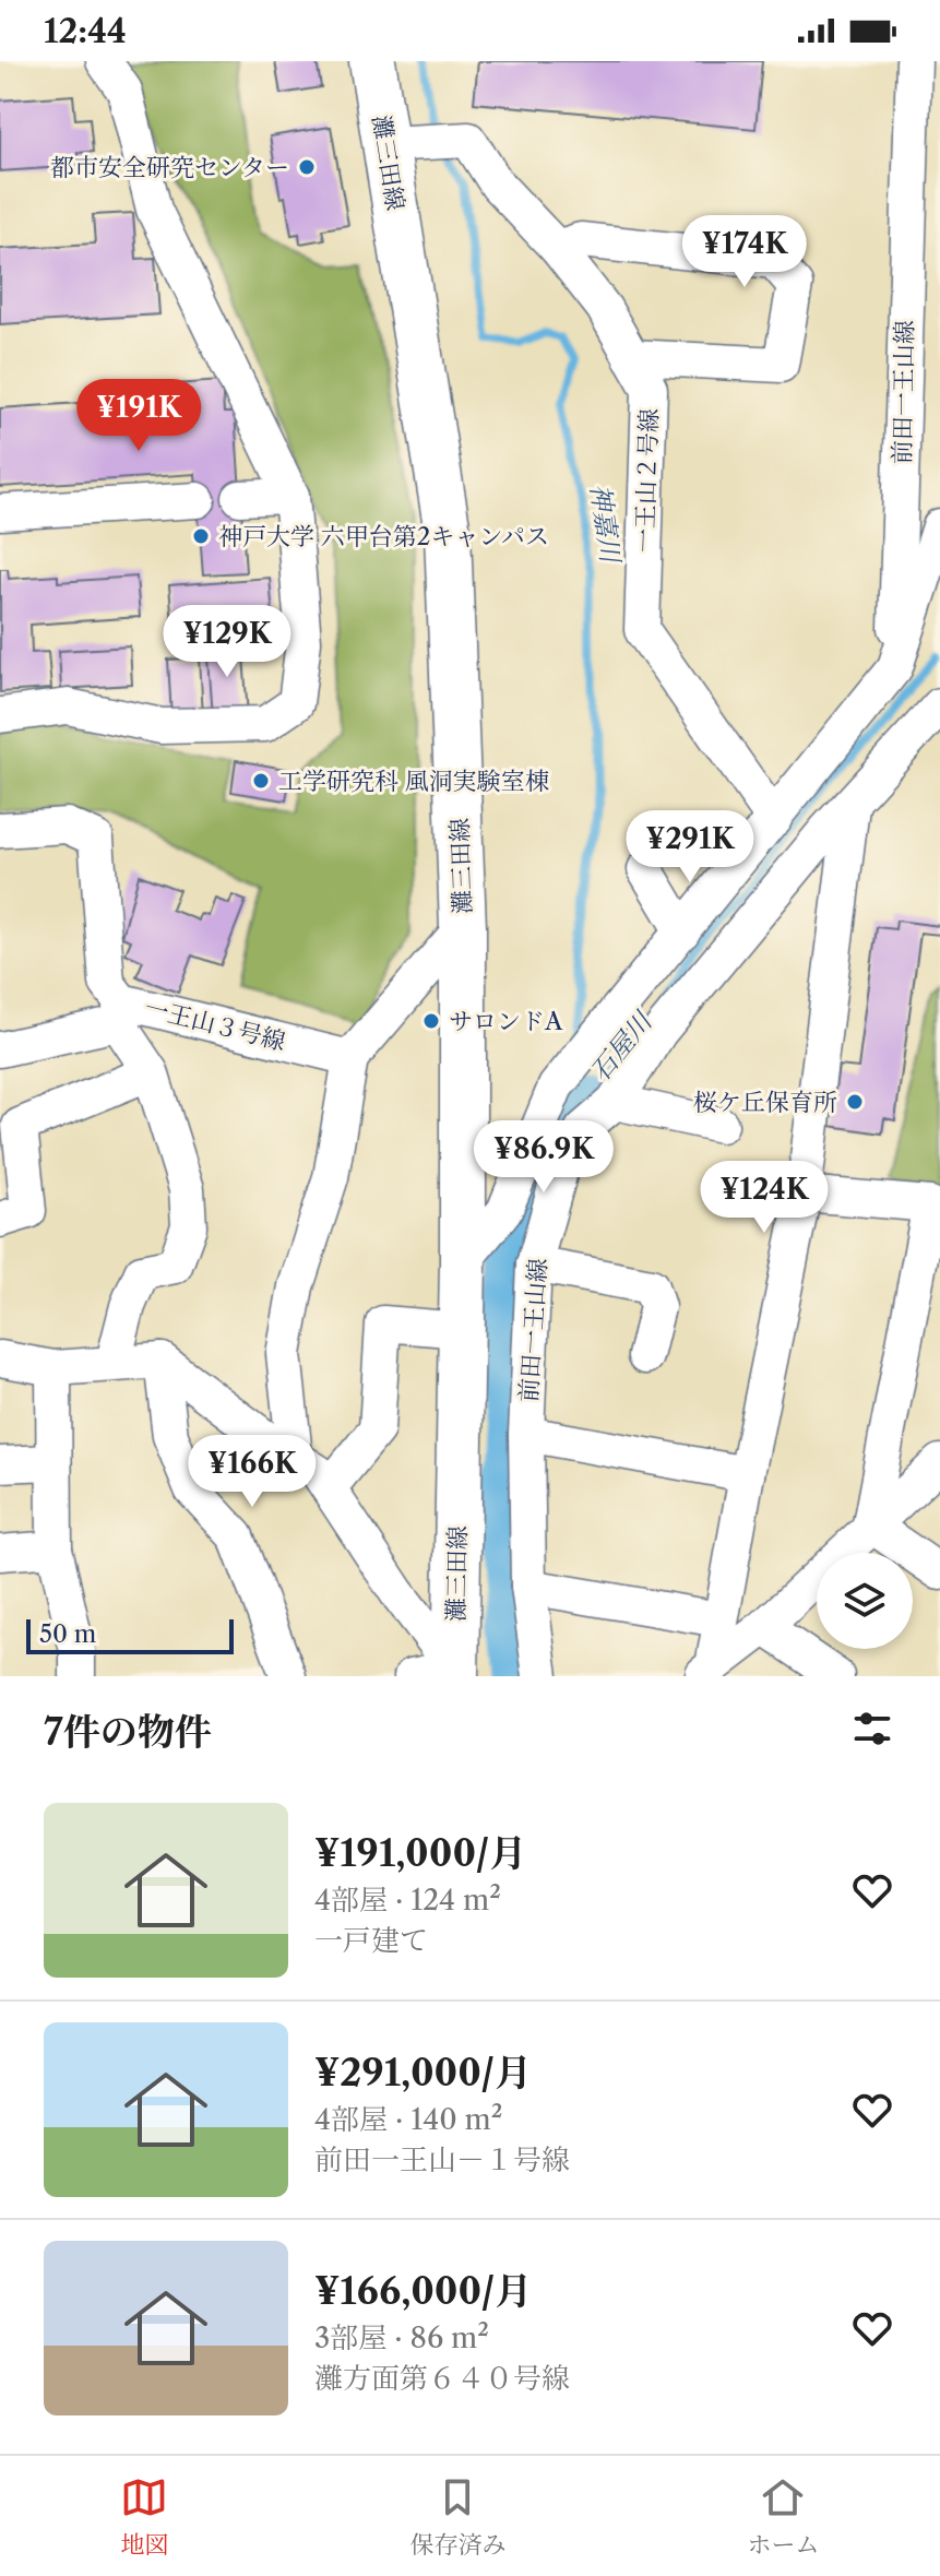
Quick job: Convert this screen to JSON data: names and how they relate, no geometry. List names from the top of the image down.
{
  "streets": {
    "main road": ["灘三田線"],
    "street": ["前田一王山線", "一王山２号線", "一王山３号線"]
  },
  "crossings": [
    ["灘三田線", "一王山２号線"]
  ],
  "water": ["神嘉川", "石屋川"],
  "places": [
    "都市安全研究センター",
    "神戸大学 六甲台第2キャンパス",
    "工学研究科 風洞実験室棟",
    "サロンドA",
    "桜ケ丘保育所"
  ],
  "scale_bar": "50 m",
  "page": {
    "status": "12:44",
    "price": [
      "¥174K",
      "¥191K",
      "¥129K",
      "¥291K",
      "¥86.9K",
      "¥124K",
      "¥166K"
    ],
    "scale": "50 m",
    "heading": "7件の物件",
    "list": [
      {
        "name": "¥191,000/月",
        "note": "4部屋 · 124 m² · 一戸建て"
      },
      {
        "name": "¥291,000/月",
        "note": "4部屋 · 140 m² · 前田一王山－１号線"
      },
      {
        "name": "¥166,000/月",
        "note": "3部屋 · 86 m² · 灘方面第６４０号線"
      }
    ],
    "tabs": ["地図", "保存済み", "ホーム"]
  }
}
